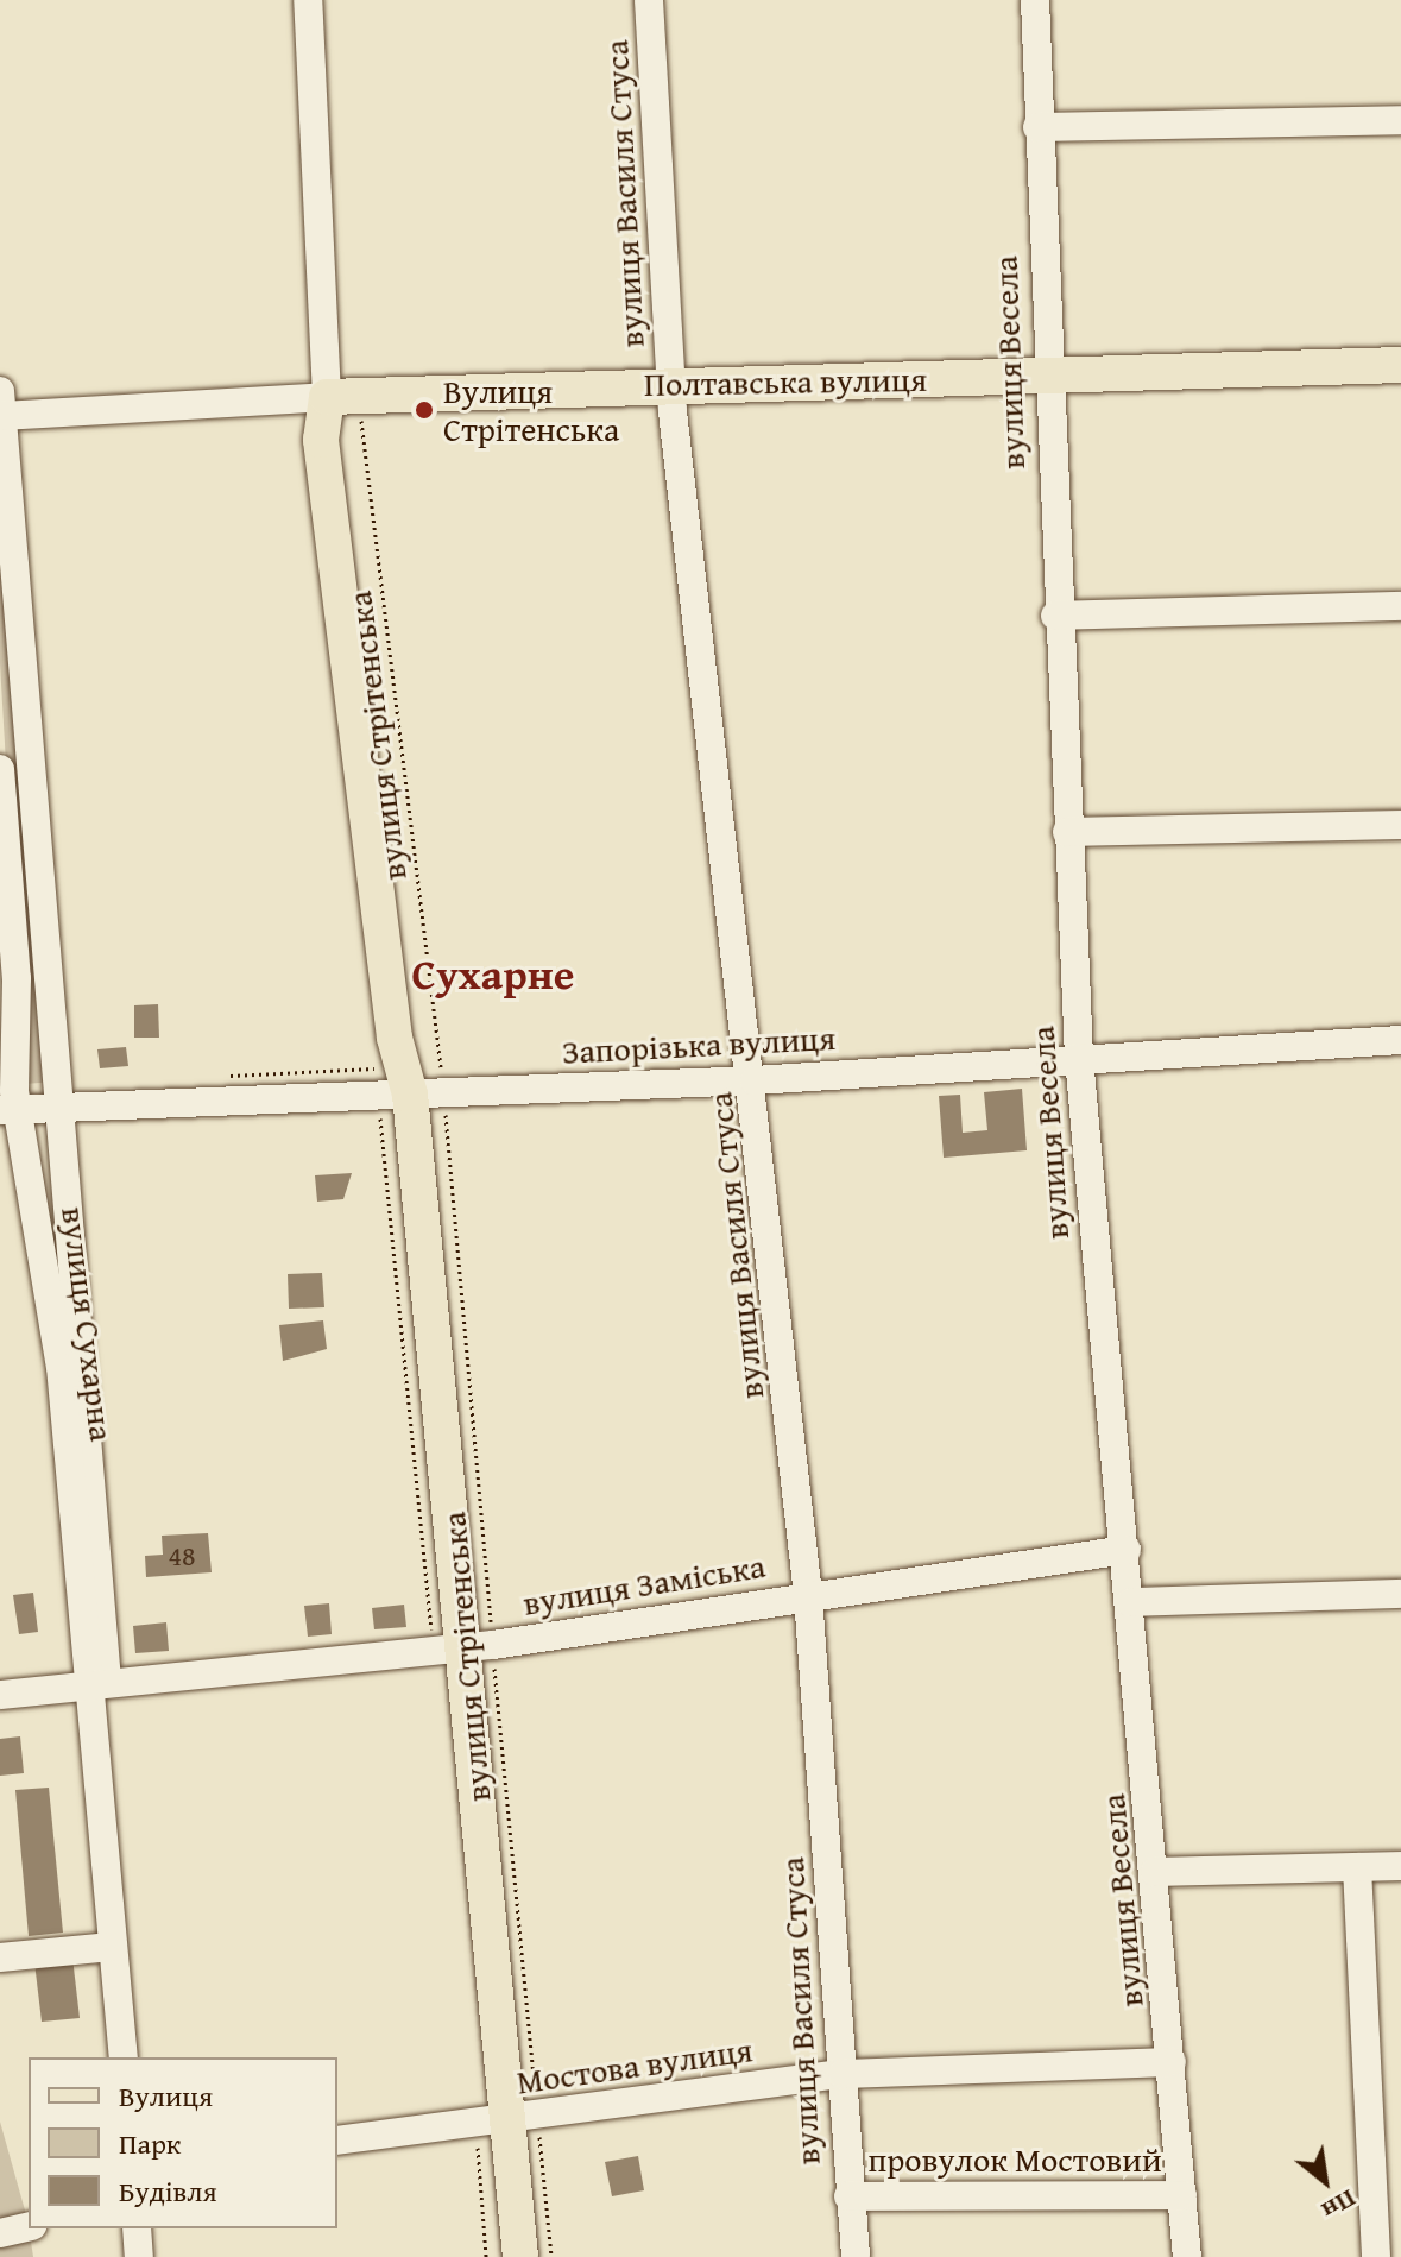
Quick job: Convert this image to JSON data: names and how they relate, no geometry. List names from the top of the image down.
{
  "streets": {
    "main road": ["Полтавська вулиця", "вулиця Стрітенська"],
    "street": [
      "вулиця Василя Стуса",
      "вулиця Весела",
      "Запорізька вулиця",
      "вулиця Сухарна",
      "вулиця Заміська",
      "Мостова вулиця",
      "провулок Мостовий"
    ]
  },
  "crossings": [
    ["вулиця Василя Стуса", "Полтавська вулиця"],
    ["вулиця Василя Стуса", "Запорізька вулиця"],
    ["вулиця Василя Стуса", "вулиця Заміська"],
    ["вулиця Василя Стуса", "Мостова вулиця"],
    ["вулиця Василя Стуса", "провулок Мостовий"],
    ["вулиця Весела", "Полтавська вулиця"],
    ["вулиця Весела", "Запорізька вулиця"],
    ["вулиця Весела", "вулиця Заміська"],
    ["вулиця Весела", "Мостова вулиця"],
    ["вулиця Весела", "провулок Мостовий"],
    ["Полтавська вулиця", "вулиця Стрітенська"],
    ["Полтавська вулиця", "вулиця Сухарна"],
    ["вулиця Стрітенська", "Запорізька вулиця"],
    ["вулиця Стрітенська", "вулиця Заміська"],
    ["вулиця Стрітенська", "Мостова вулиця"],
    ["Запорізька вулиця", "вулиця Сухарна"],
    ["вулиця Сухарна", "вулиця Заміська"]
  ],
  "districts": ["Сухарне"],
  "places": ["Вулиця Стрітенська"],
  "house_numbers": ["48"],
  "legend": ["Вулиця", "Парк", "Будівля"],
  "north": "bottom right"
}
